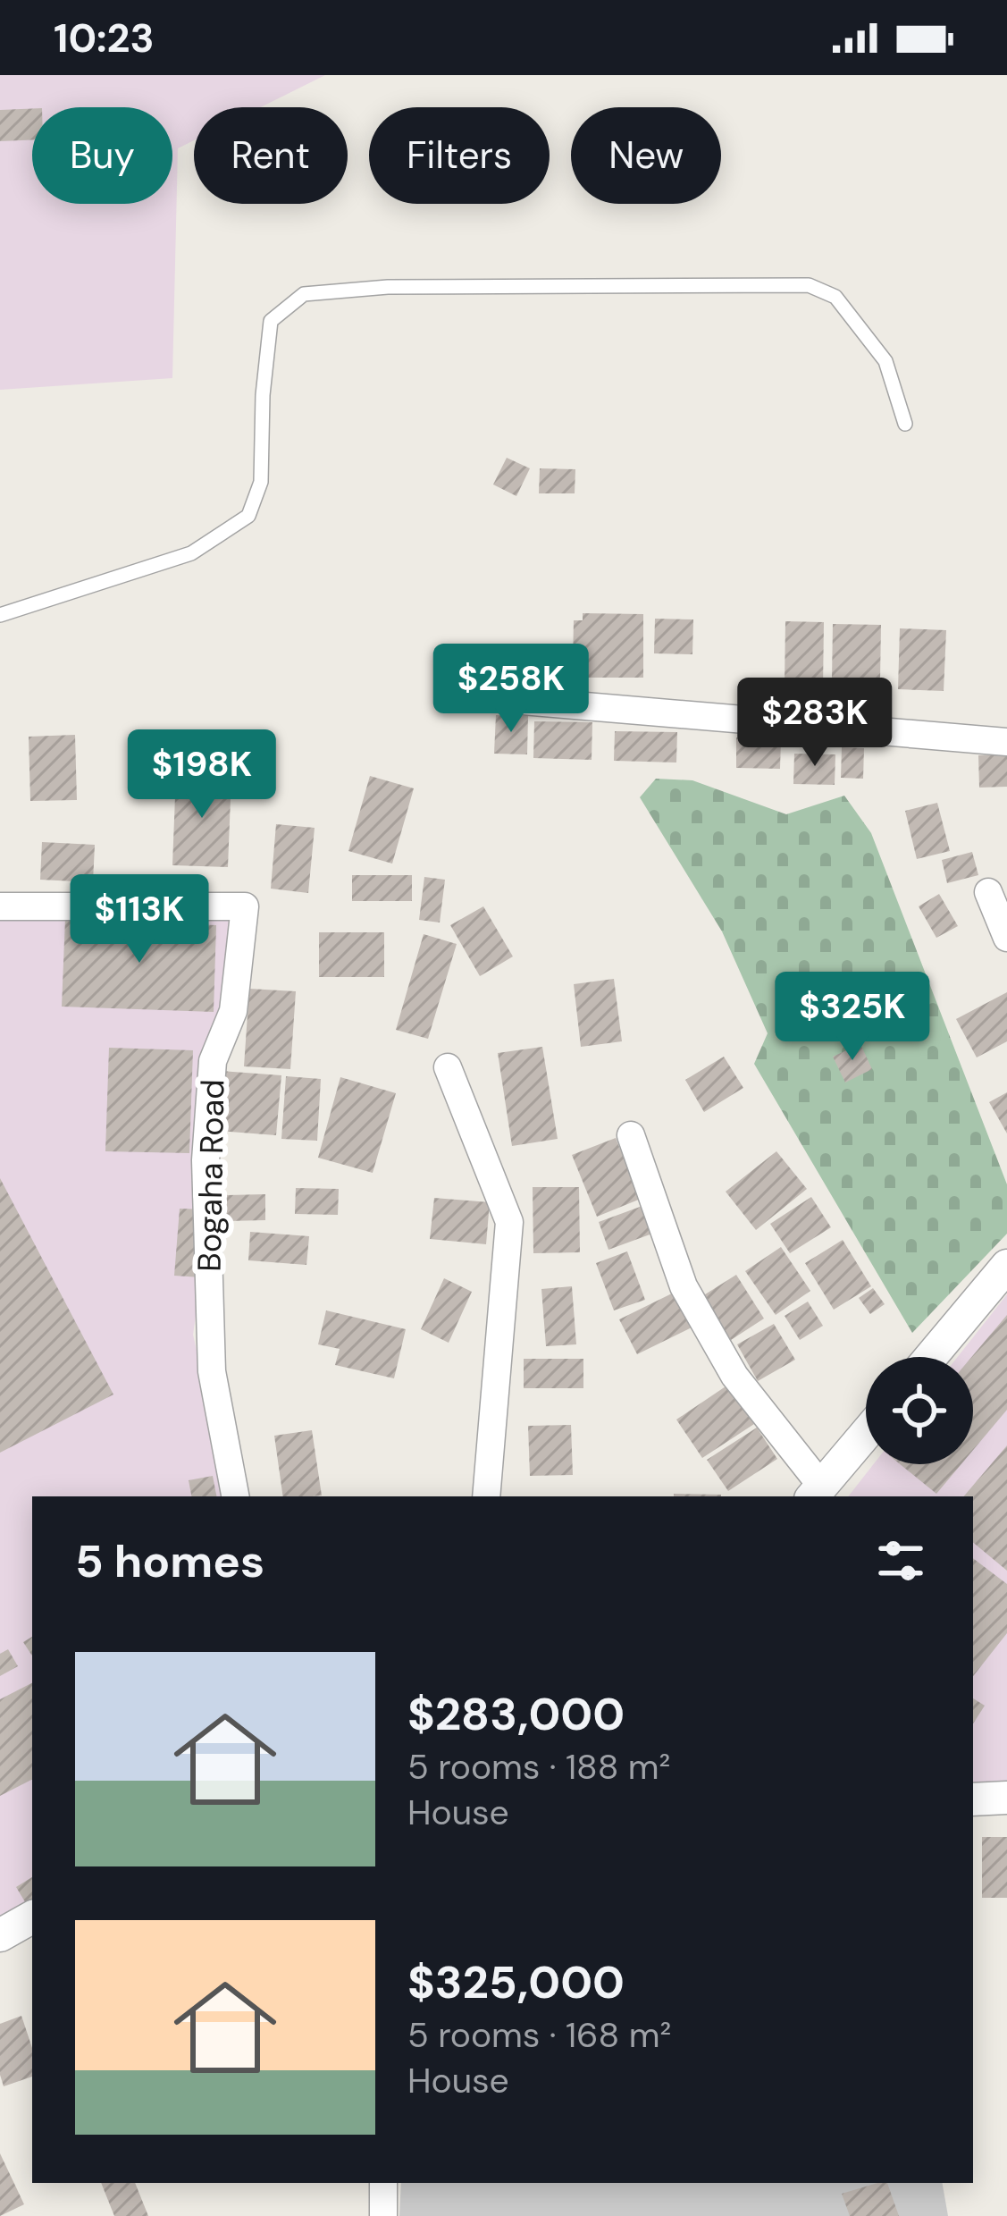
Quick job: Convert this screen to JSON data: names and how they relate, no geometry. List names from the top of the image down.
{
  "streets": {
    "street": ["Bogaha Road"]
  },
  "page": {
    "status": "10:23",
    "chip": [
      "Buy",
      "Rent",
      "Filters",
      "New"
    ],
    "price": [
      "$258K",
      "$283K",
      "$198K",
      "$113K",
      "$325K"
    ],
    "heading": "5 homes",
    "list": [
      {
        "name": "$283,000",
        "note": "5 rooms · 188 m² · House"
      },
      {
        "name": "$325,000",
        "note": "5 rooms · 168 m² · House"
      }
    ]
  }
}
